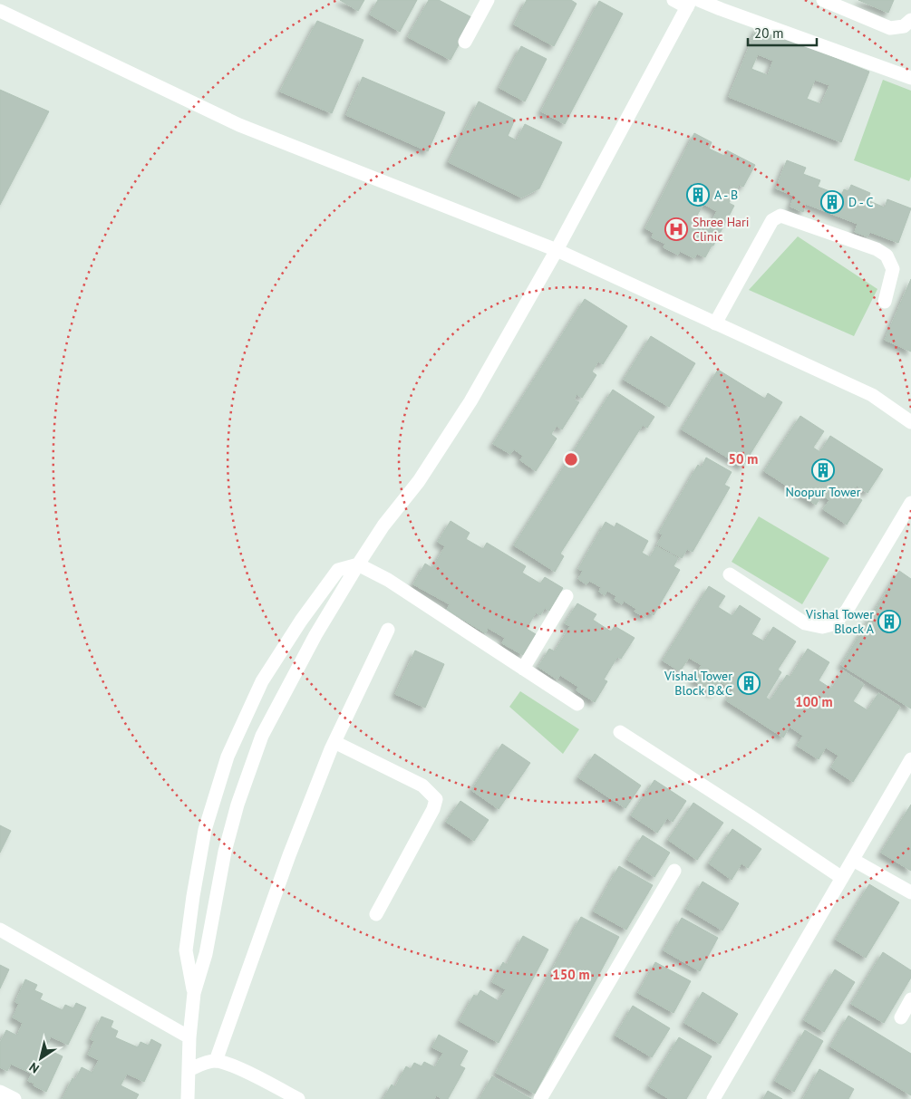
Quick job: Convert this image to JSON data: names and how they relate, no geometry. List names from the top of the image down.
{
  "places": {
    "building": [
      "A - B",
      "D - C",
      "Noopur Tower",
      "Vishal Tower Block A",
      "Vishal Tower Block B&C"
    ],
    "hospital": ["Shree Hari Clinic"]
  },
  "scale_bar": "20 m",
  "north": "bottom left",
  "rings": ["50 m", "100 m", "150 m"]
}
